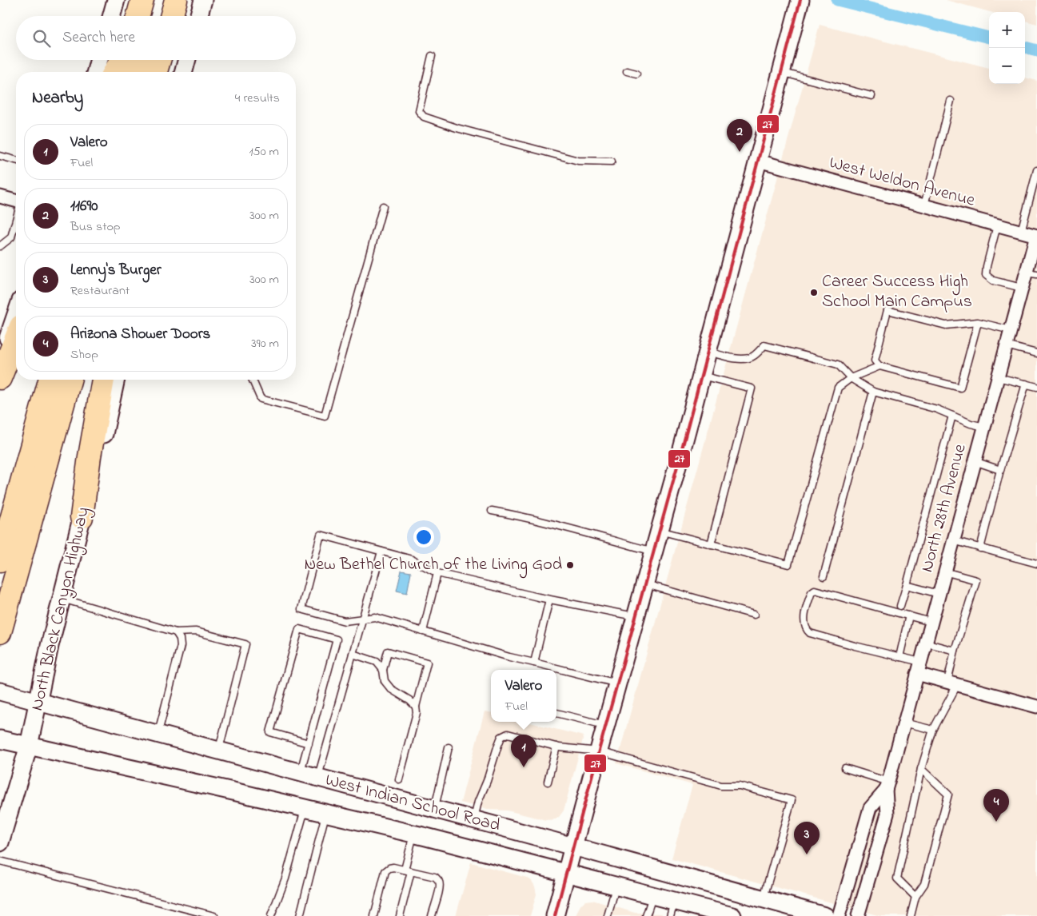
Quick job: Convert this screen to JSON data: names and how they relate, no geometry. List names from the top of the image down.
{
  "streets": {
    "main road": ["North Black Canyon Highway", "West Indian School Road"],
    "street": ["West Weldon Avenue", "North 28th Avenue"]
  },
  "crossings": [
    ["West Weldon Avenue", "North 28th Avenue"],
    ["North Black Canyon Highway", "West Indian School Road"]
  ],
  "places": ["Career Success High School Main Campus", "New Bethel Church of the Living God"],
  "lines": ["transit line 27"],
  "page": {
    "map_buttons": ["+", "−"],
    "search": "Search here",
    "heading": ["Nearby", "4 results"],
    "pins": [
      "2",
      "1",
      "4",
      "3"
    ],
    "list": [
      {
        "mark": "1",
        "name": "Valero",
        "note": "Fuel",
        "value": "150 m"
      },
      {
        "mark": "2",
        "name": "11690",
        "note": "Bus stop",
        "value": "300 m"
      },
      {
        "mark": "3",
        "name": "Lenny's Burger",
        "note": "Restaurant",
        "value": "300 m"
      },
      {
        "mark": "4",
        "name": "Arizona Shower Doors",
        "note": "Shop",
        "value": "390 m"
      }
    ],
    "popup": ["Valero", "Fuel"]
  }
}
